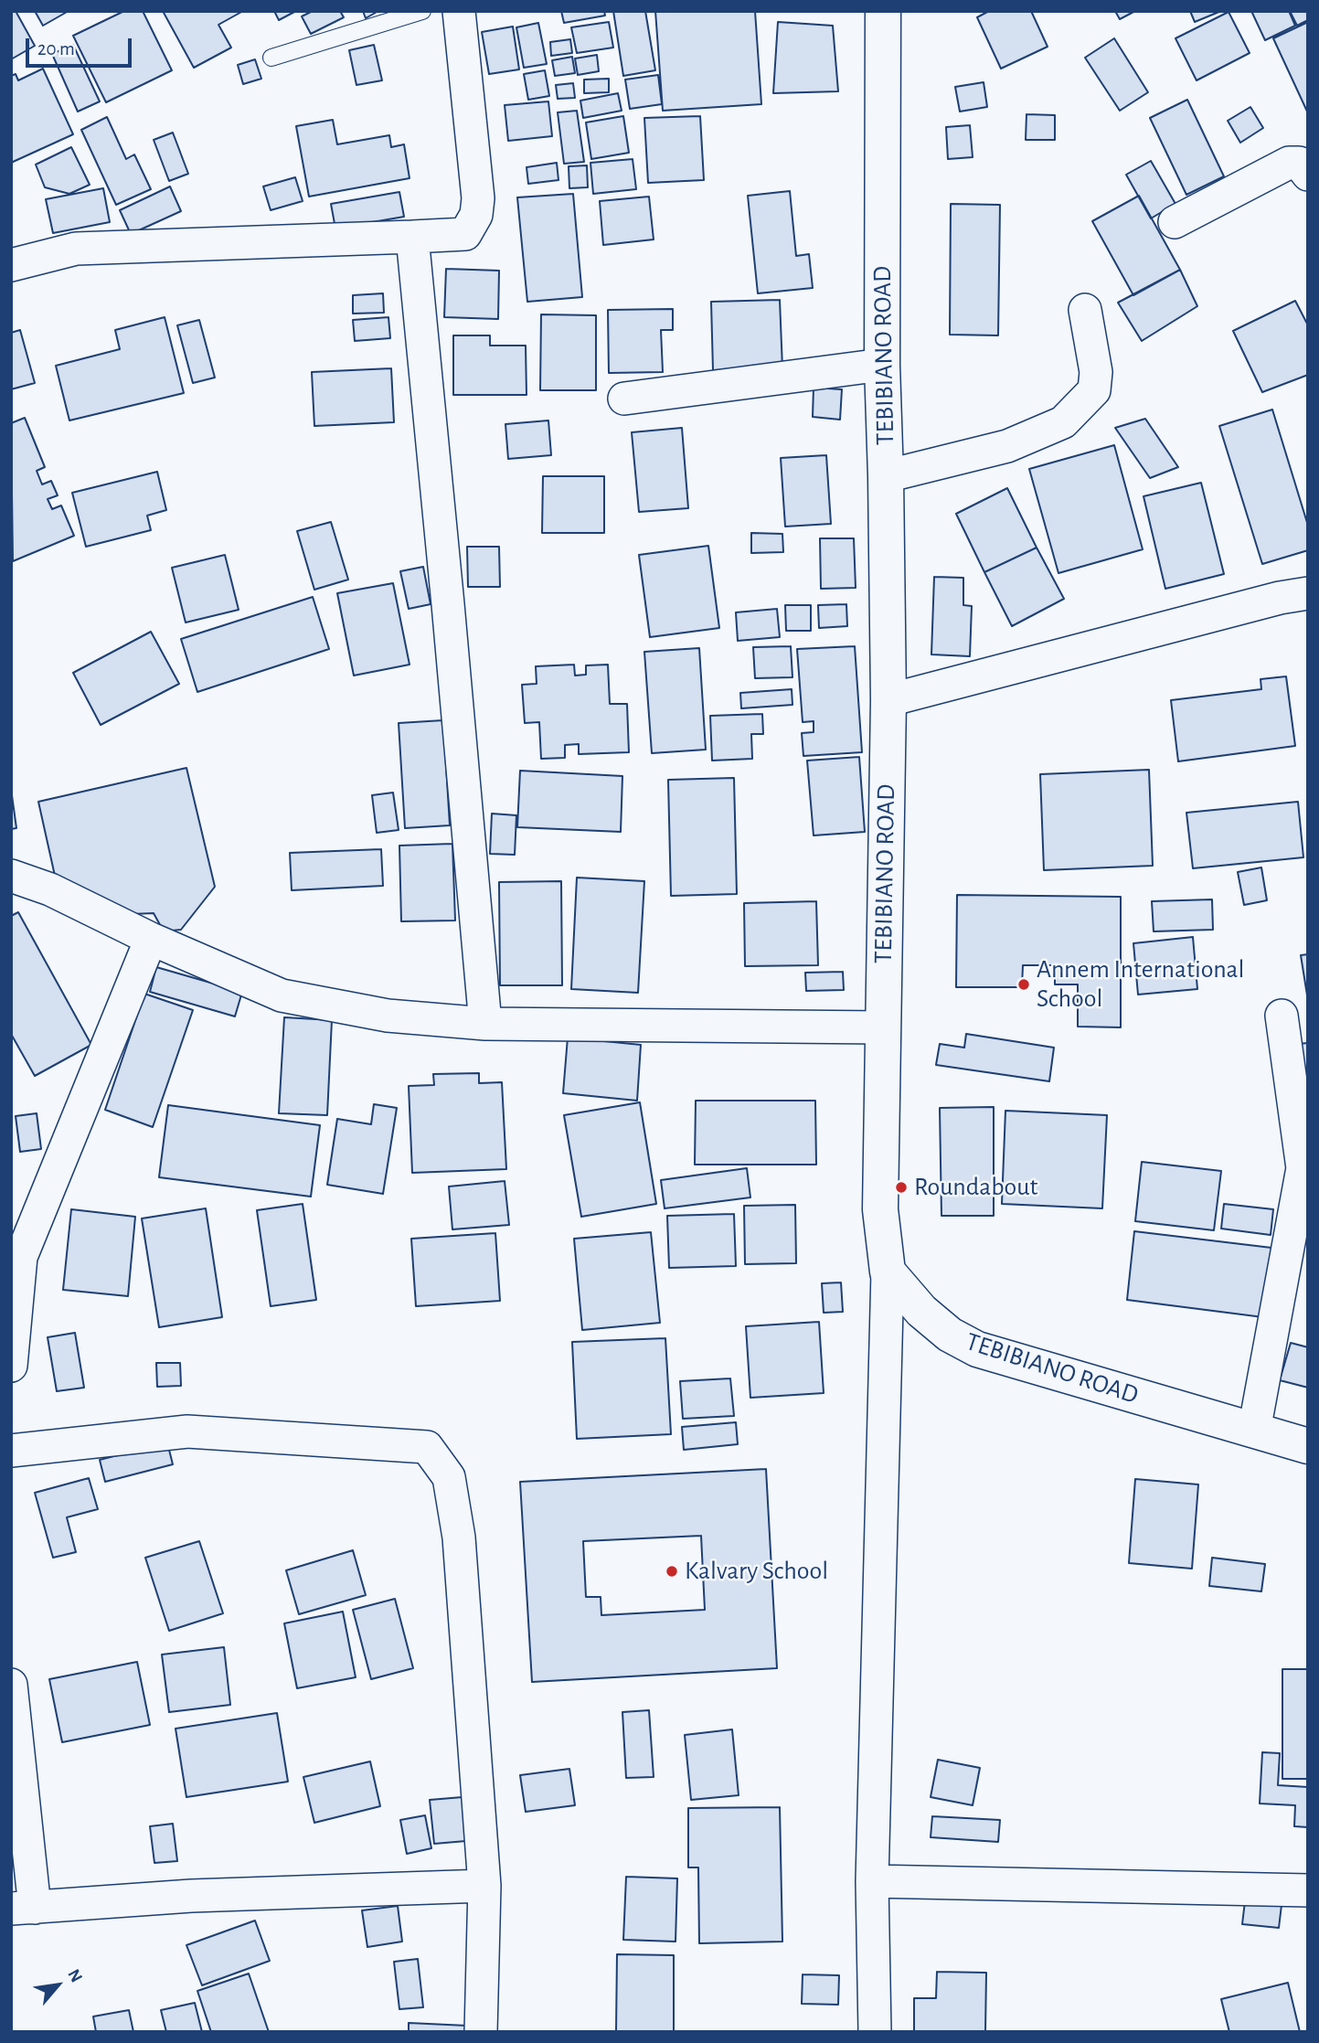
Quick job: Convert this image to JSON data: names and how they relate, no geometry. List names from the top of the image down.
{
  "streets": {
    "main road": ["TEBIBIANO ROAD"]
  },
  "places": ["Annem International School", "Roundabout", "Kalvary School"],
  "scale_bar": "20 m",
  "north": "top right"
}
